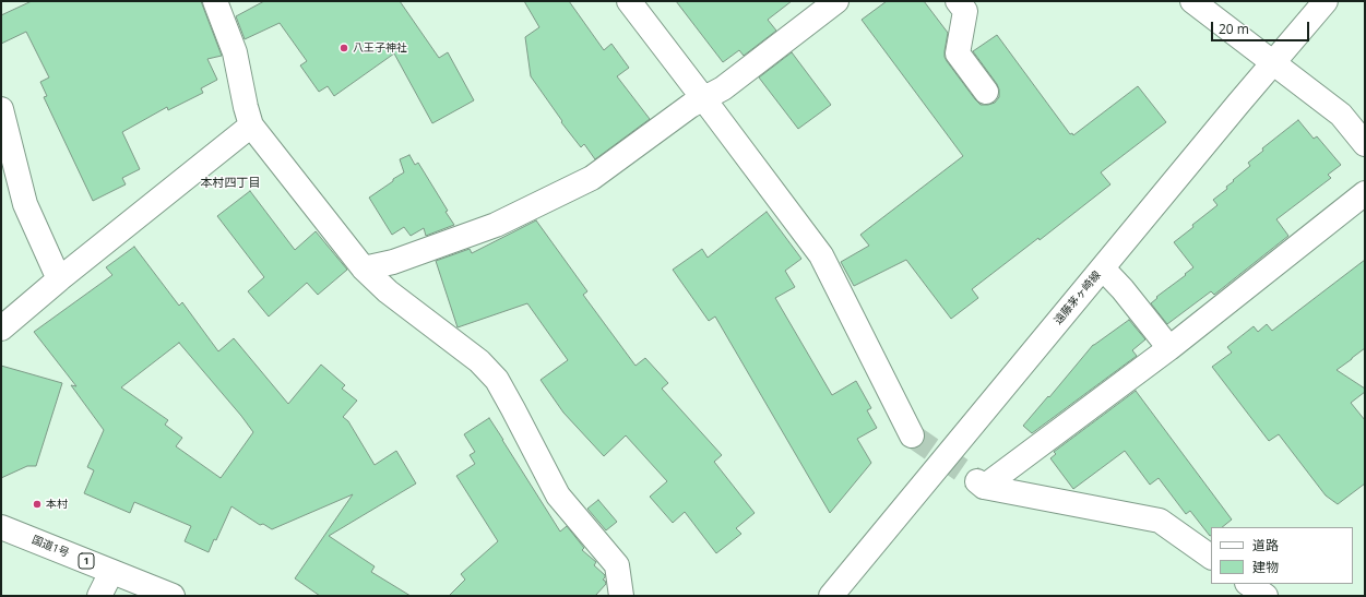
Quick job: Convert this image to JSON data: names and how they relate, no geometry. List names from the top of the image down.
{
  "streets": {
    "main road": ["遠藤茅ヶ崎線", "国道1号", "1"]
  },
  "districts": ["本村四丁目"],
  "places": ["八王子神社", "本村"],
  "legend": ["道路", "建物"],
  "scale_bar": "20 m"
}
